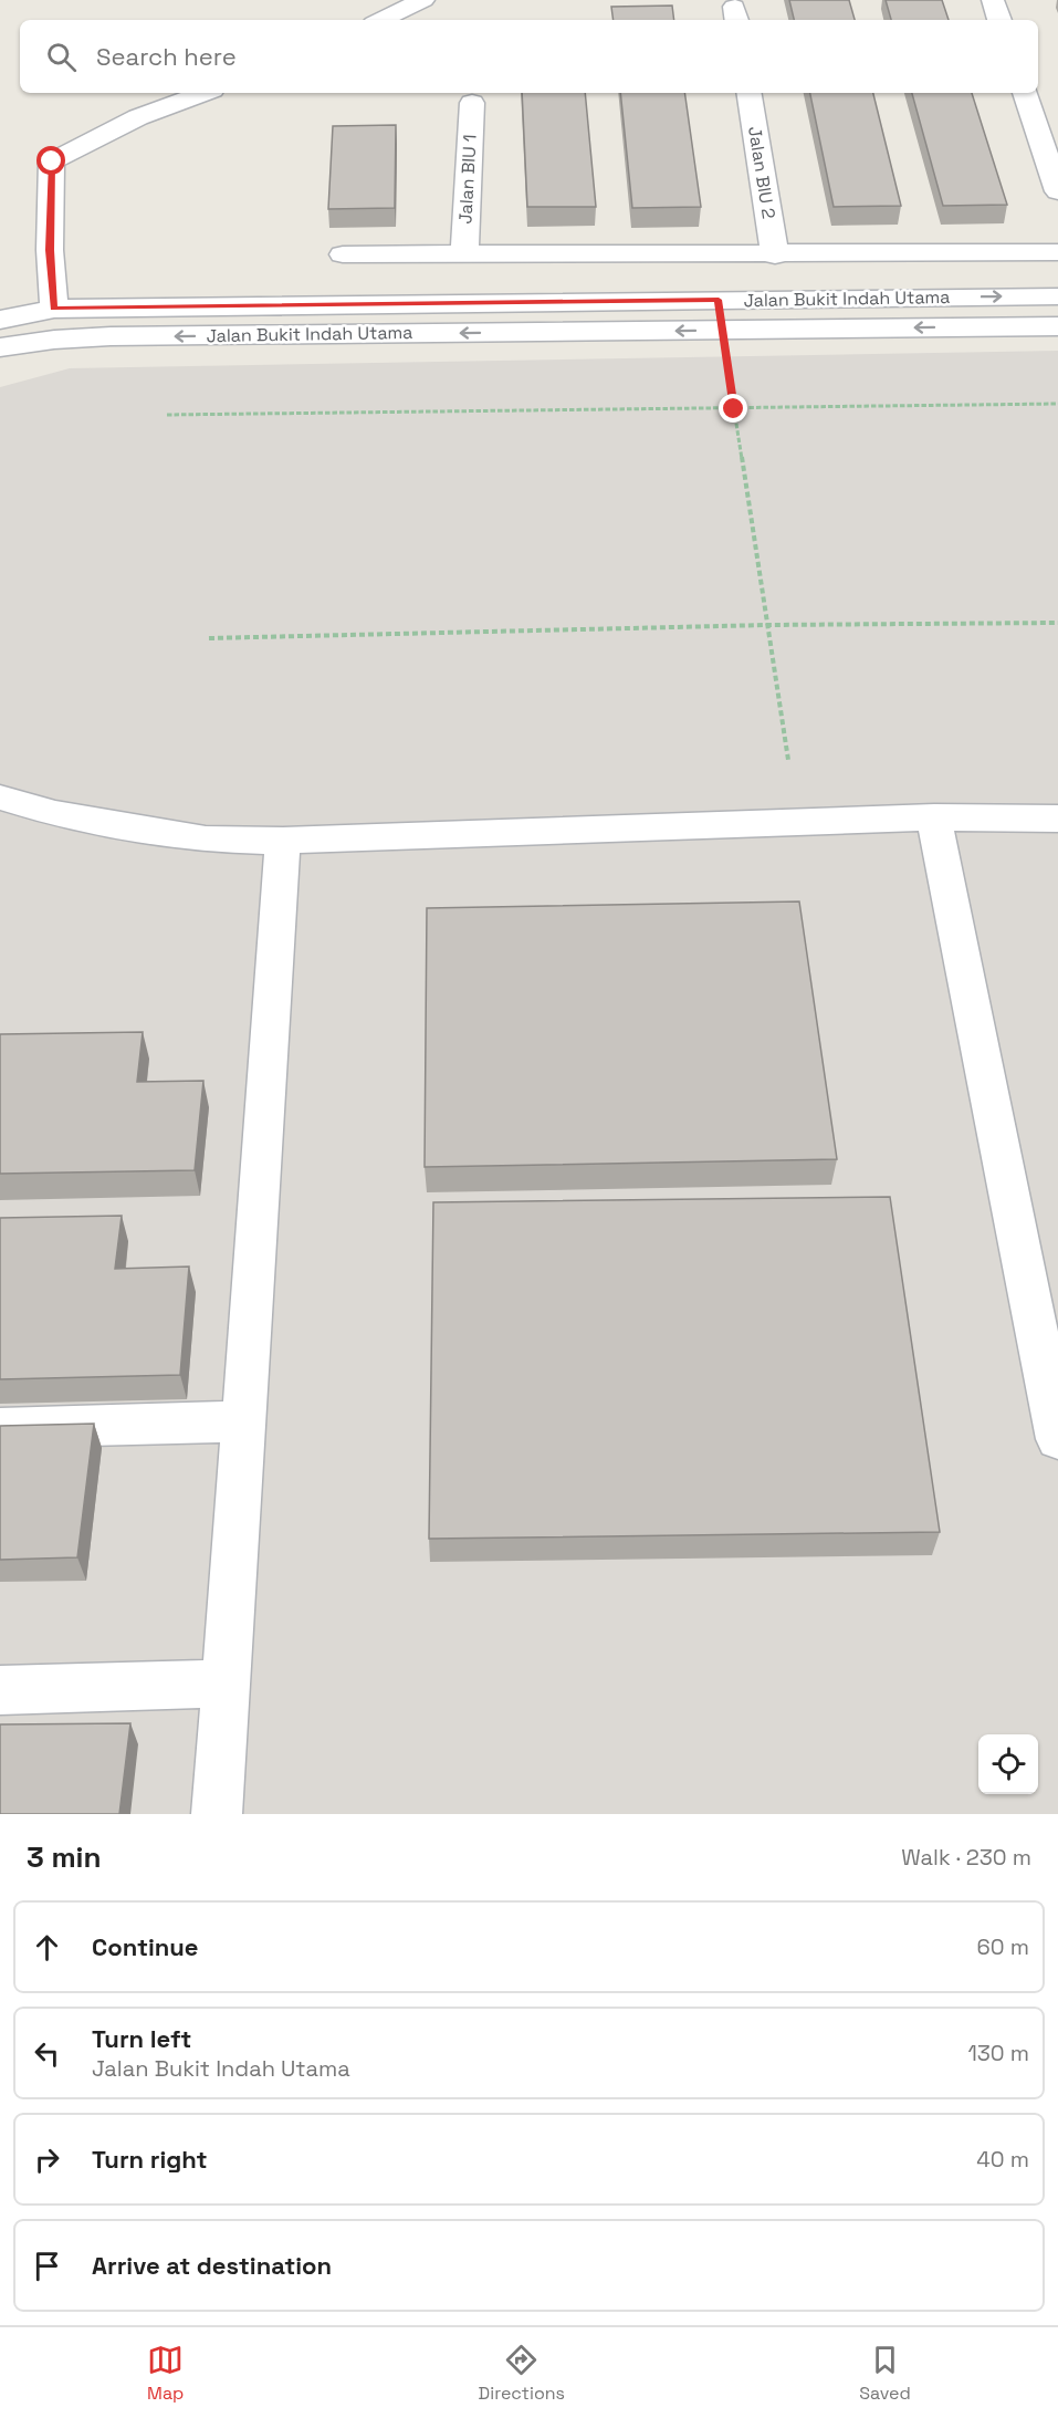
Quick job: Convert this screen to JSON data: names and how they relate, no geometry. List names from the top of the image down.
{
  "streets": {
    "street": ["Jalan BIU 2", "Jalan BIU 1", "Jalan Bukit Indah Utama"]
  },
  "page": {
    "search": "Search here",
    "heading": ["3 min", "Walk · 230 m"],
    "list": [
      ["Continue", "60 m"],
      ["Turn left", "Jalan Bukit Indah Utama", "130 m"],
      ["Turn right", "40 m"],
      "Arrive at destination"
    ],
    "nav": ["Map", "Directions", "Saved"]
  }
}
